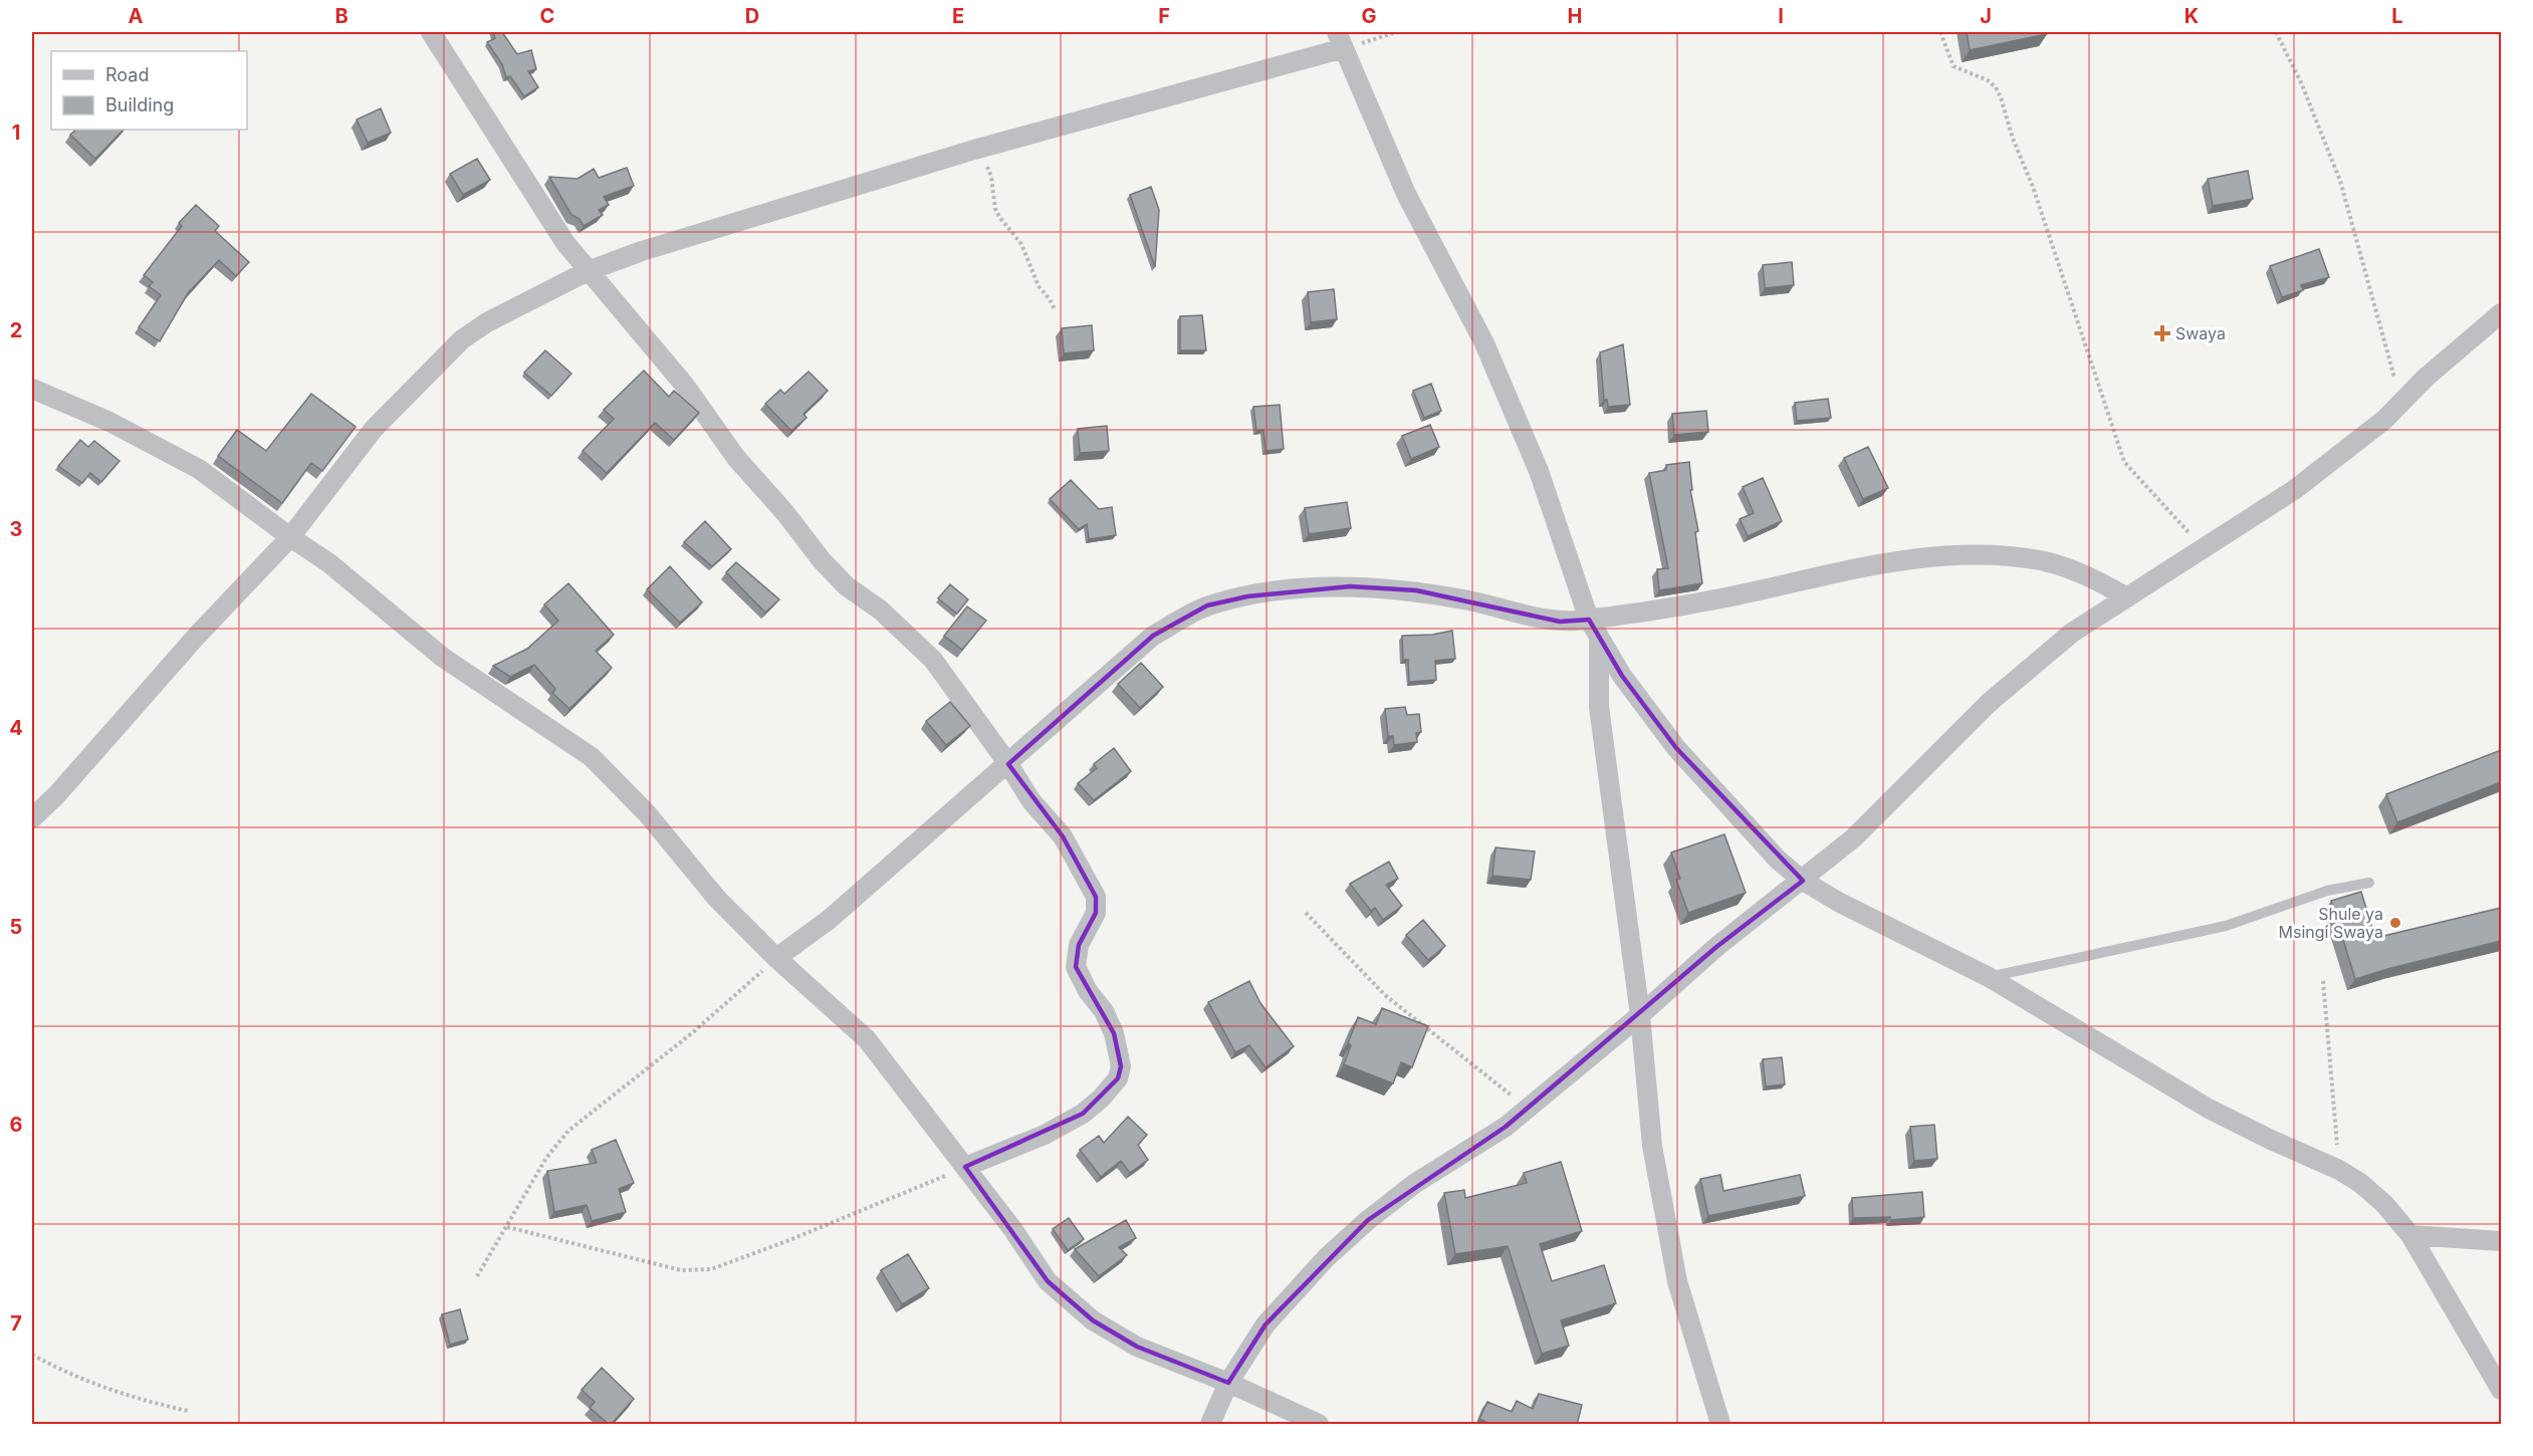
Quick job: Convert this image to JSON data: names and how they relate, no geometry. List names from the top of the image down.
{
  "places": {
    "health": ["Swaya"],
    "other": ["Shule ya Msingi Swaya"]
  },
  "legend": ["Road", "Building"],
  "grid": {
    "columns": [
      "A",
      "B",
      "C",
      "D",
      "E",
      "F",
      "G",
      "H",
      "I",
      "J",
      "K",
      "L"
    ],
    "rows": [
      "1",
      "2",
      "3",
      "4",
      "5",
      "6",
      "7"
    ]
  }
}
